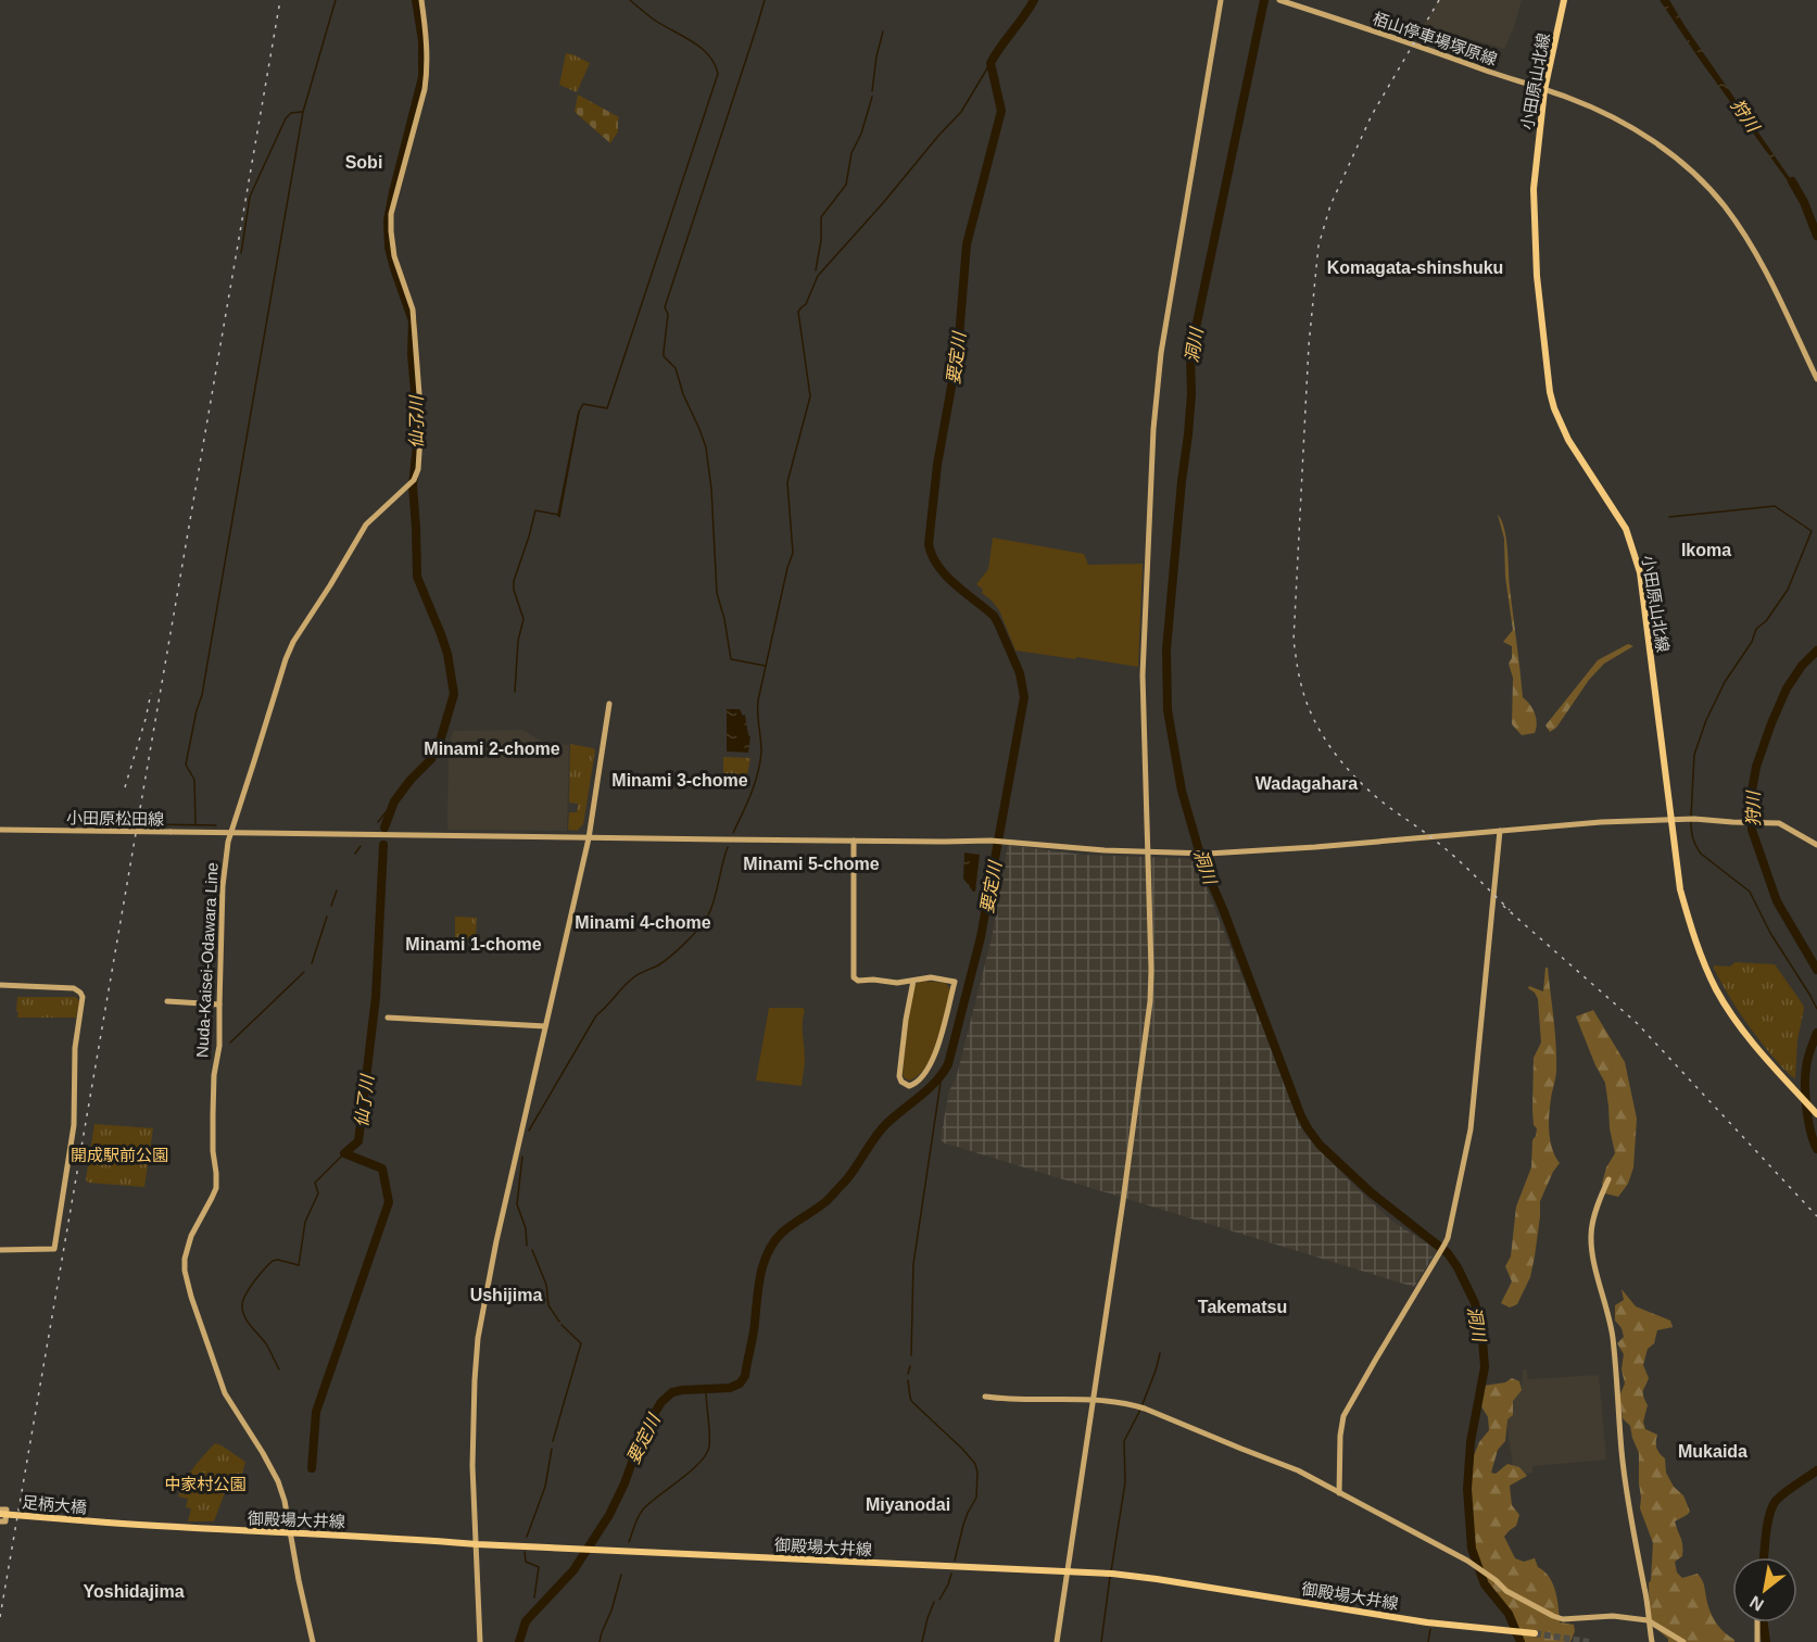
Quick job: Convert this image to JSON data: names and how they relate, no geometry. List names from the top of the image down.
{
  "streets": {
    "main road": ["小田原山北線", "足柄大橋", "御殿場大井線"],
    "street": ["栢山停車場塚原線", "小田原松田線", "Nuda-Kaisei-Odawara Line"]
  },
  "crossings": [
    ["栢山停車場塚原線", "小田原山北線"],
    ["小田原山北線", "小田原松田線"],
    ["小田原松田線", "Nuda-Kaisei-Odawara Line"],
    ["Nuda-Kaisei-Odawara Line", "御殿場大井線"],
    ["足柄大橋", "御殿場大井線"]
  ],
  "districts": [
    "Sobi",
    "Komagata-shinshuku",
    "Ikoma",
    "Minami 2-chome",
    "Minami 3-chome",
    "Wadagahara",
    "Minami 5-chome",
    "Minami 4-chome",
    "Minami 1-chome",
    "Ushijima",
    "Takematsu",
    "Mukaida",
    "Miyanodai",
    "Yoshidajima"
  ],
  "water": [
    "狩川",
    "洞川",
    "要定川",
    "仙了川"
  ],
  "parks": ["開成駅前公園", "中家村公園"],
  "north": "bottom left"
}
